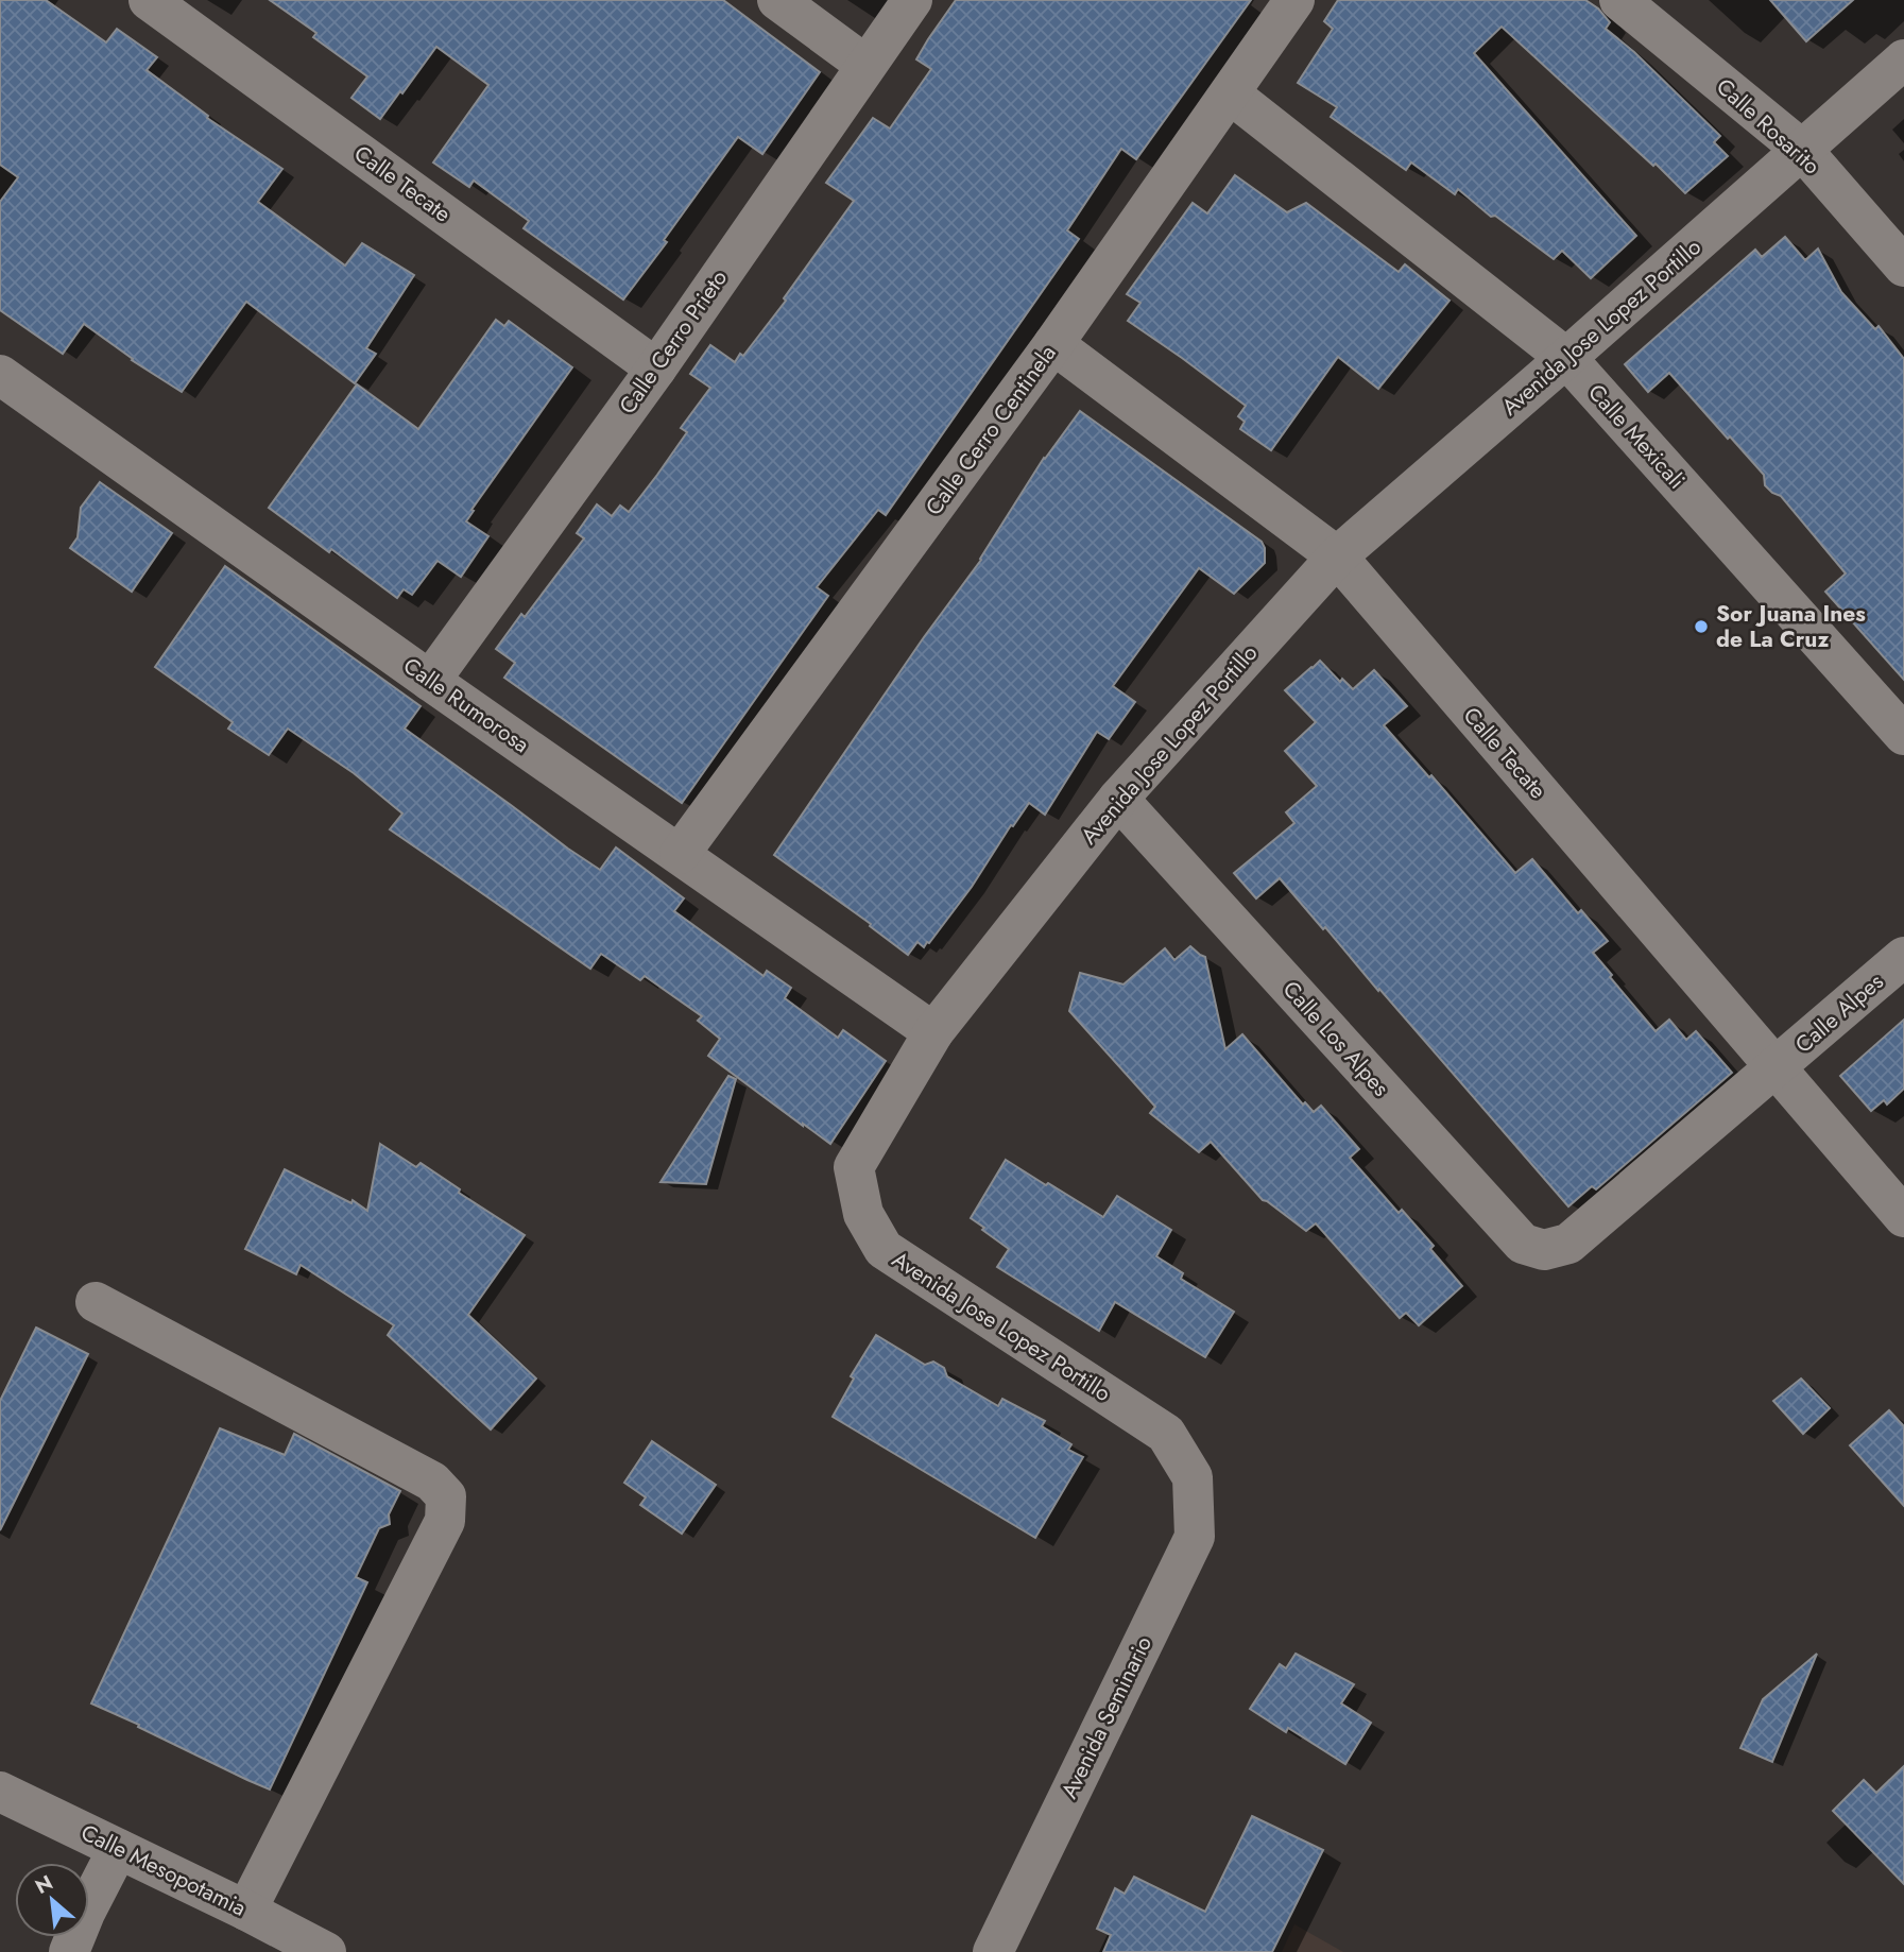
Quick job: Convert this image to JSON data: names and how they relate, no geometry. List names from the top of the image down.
{
  "streets": {
    "street": [
      "Calle Rosarito",
      "Calle Tecate",
      "Avenida Jose Lopez Portillo",
      "Calle Cerro Prieto",
      "Calle Cerro Centinela",
      "Calle Mexicali",
      "Calle Rumorosa",
      "Calle Alpes",
      "Calle Los Alpes",
      "Avenida Seminario",
      "Calle Mesopotamia"
    ]
  },
  "crossings": [
    ["Calle Rosarito", "Avenida Jose Lopez Portillo"],
    ["Calle Tecate", "Avenida Jose Lopez Portillo"],
    ["Calle Tecate", "Calle Cerro Prieto"],
    ["Calle Tecate", "Calle Cerro Centinela"],
    ["Calle Tecate", "Calle Alpes"],
    ["Avenida Jose Lopez Portillo", "Calle Mexicali"],
    ["Avenida Jose Lopez Portillo", "Calle Rumorosa"],
    ["Avenida Jose Lopez Portillo", "Calle Los Alpes"],
    ["Avenida Jose Lopez Portillo", "Avenida Seminario"],
    ["Calle Cerro Prieto", "Calle Rumorosa"],
    ["Calle Cerro Centinela", "Calle Mexicali"],
    ["Calle Cerro Centinela", "Calle Rumorosa"],
    ["Calle Alpes", "Calle Los Alpes"]
  ],
  "places": ["Sor Juana Ines de La Cruz"],
  "north": "top left"
}
